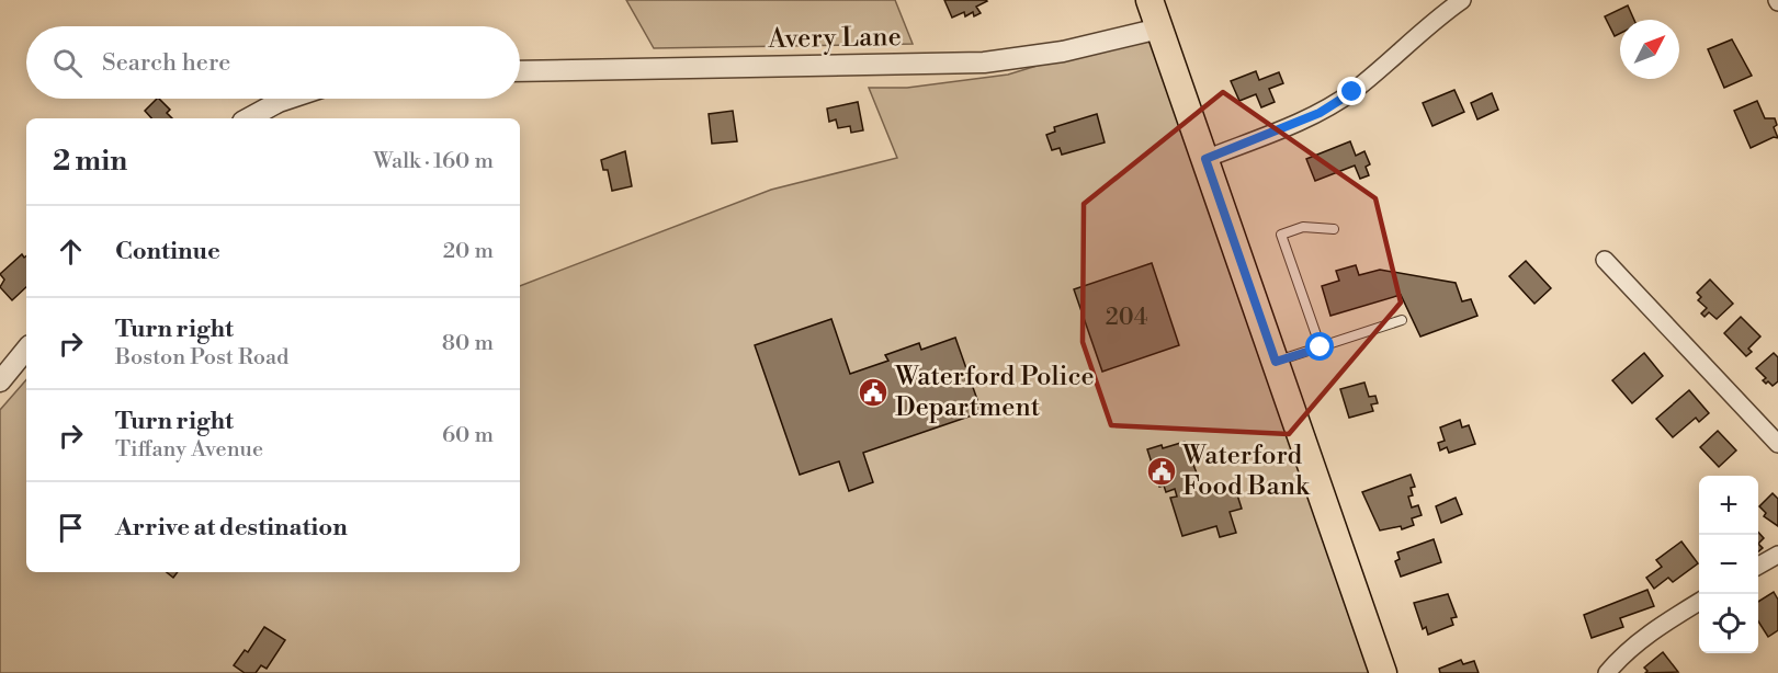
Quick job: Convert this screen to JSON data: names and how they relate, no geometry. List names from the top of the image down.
{
  "streets": {
    "street": ["Avery Lane"]
  },
  "places": {
    "public building": ["Waterford Police Department", "Waterford Food Bank"]
  },
  "house_numbers": ["204"],
  "north": "top right",
  "page": {
    "search": "Search here",
    "heading": ["2 min", "Walk · 160 m"],
    "list": [
      ["Continue", "20 m"],
      ["Turn right", "Boston Post Road", "80 m"],
      ["Turn right", "Tiffany Avenue", "60 m"],
      "Arrive at destination"
    ],
    "map_buttons": ["+", "−"]
  }
}
